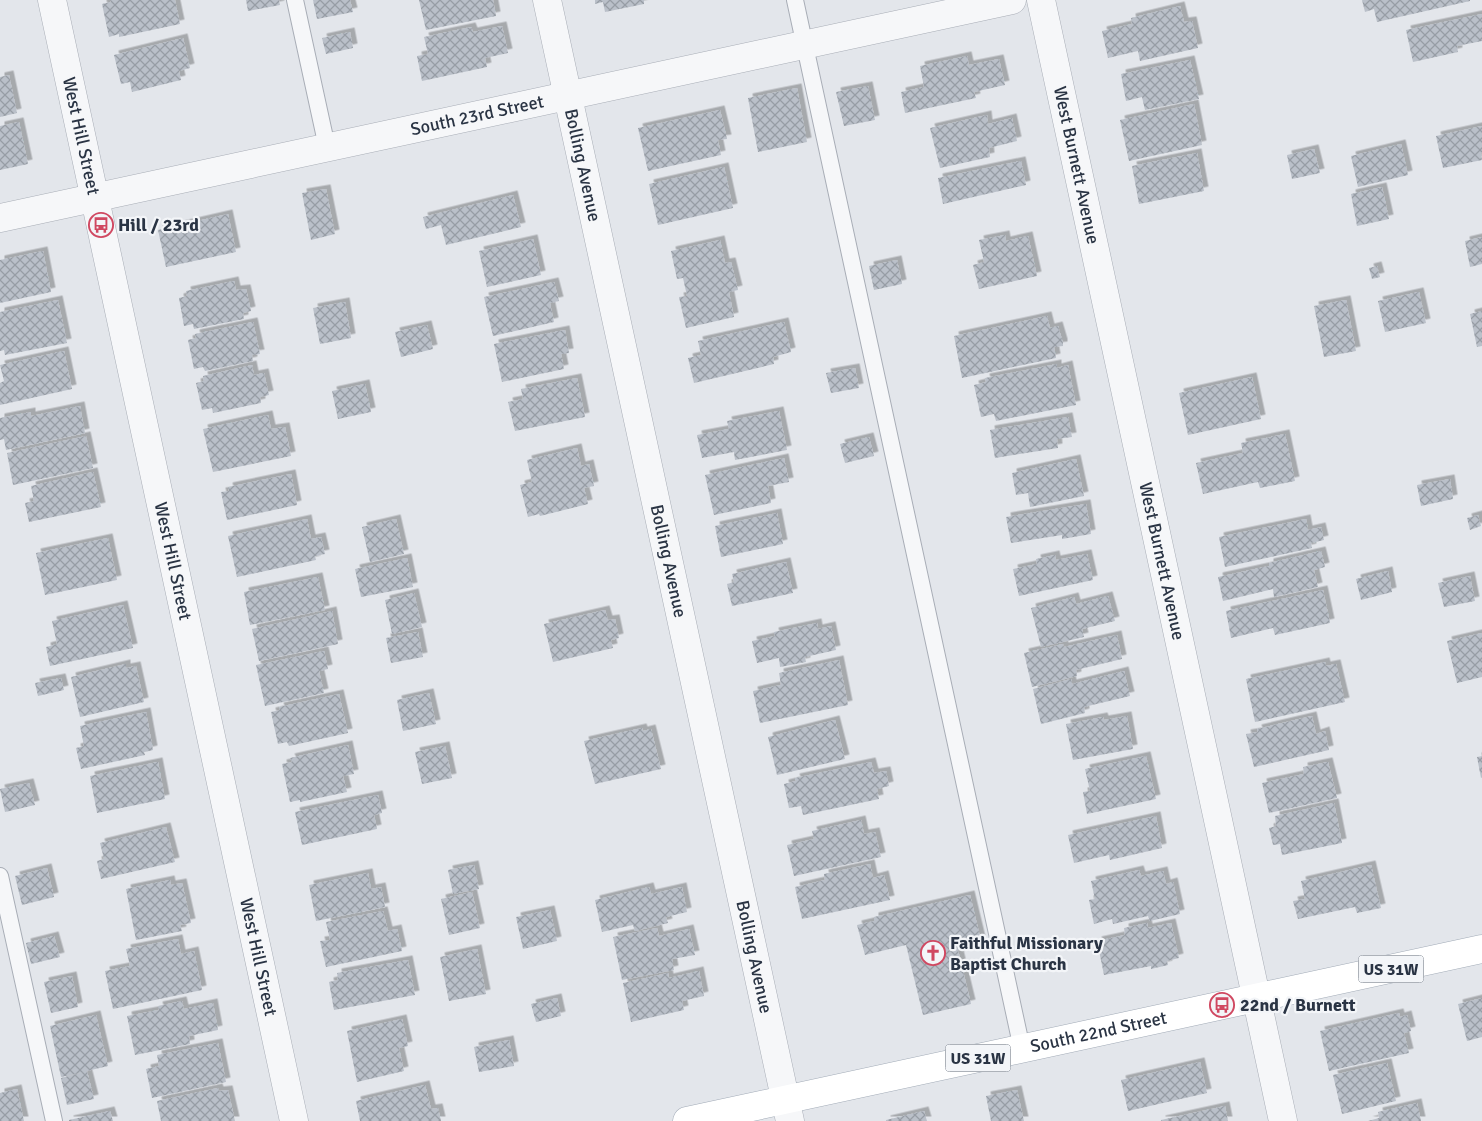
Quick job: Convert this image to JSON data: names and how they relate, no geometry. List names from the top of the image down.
{
  "streets": {
    "main road": ["US 31W", "South 22nd Street"],
    "street": [
      "South 23rd Street",
      "West Hill Street",
      "Bolling Avenue",
      "West Burnett Avenue"
    ]
  },
  "crossings": [
    ["South 23rd Street", "West Hill Street"],
    ["South 23rd Street", "Bolling Avenue"],
    ["Bolling Avenue", "South 22nd Street"],
    ["West Burnett Avenue", "South 22nd Street"]
  ],
  "places": {
    "bus stop": ["Hill / 23rd", "22nd / Burnett"],
    "church": ["Faithful Missionary Baptist Church"]
  }
}
